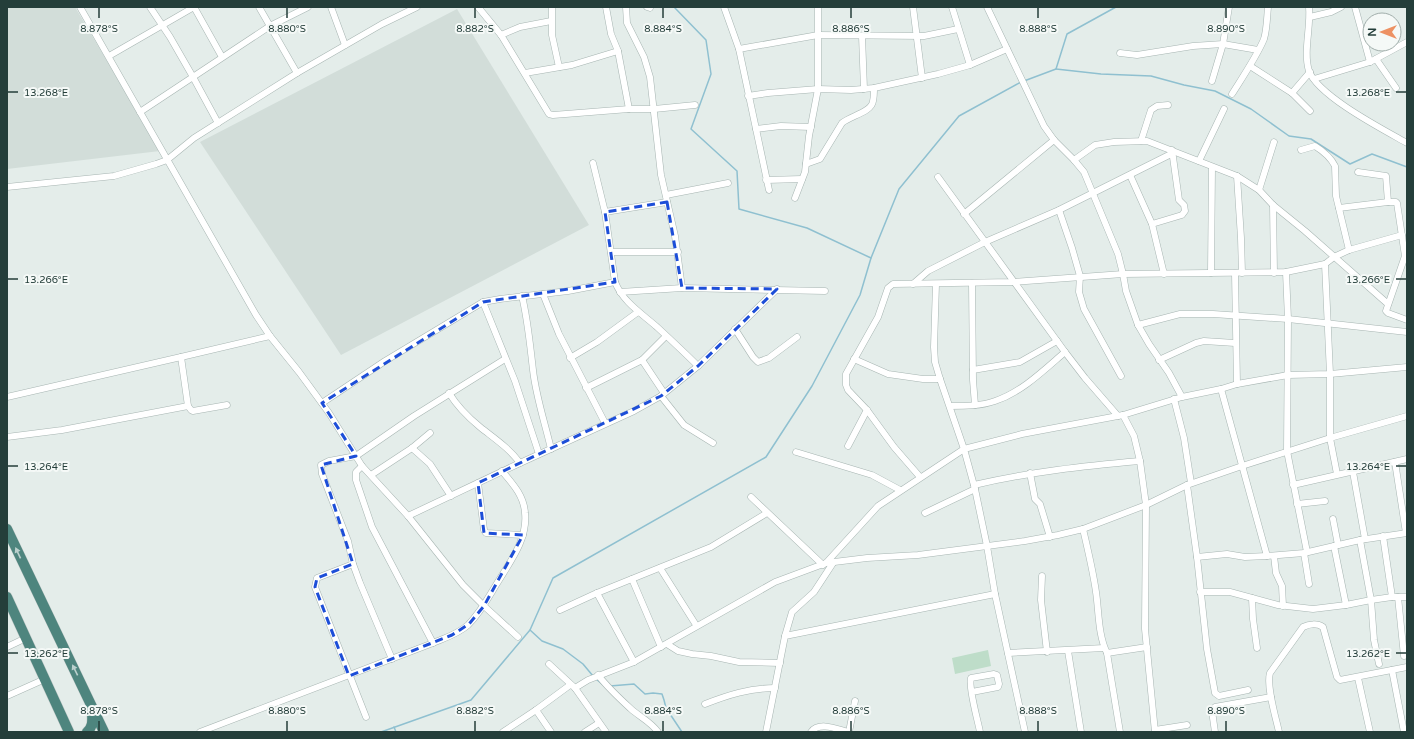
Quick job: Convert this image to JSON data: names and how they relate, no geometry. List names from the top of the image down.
{
  "north": "left",
  "coordinates": [
    "8.878°S",
    "8.880°S",
    "8.882°S",
    "8.884°S",
    "8.886°S",
    "8.888°S",
    "8.890°S",
    "13.268°E",
    "13.266°E",
    "13.264°E",
    "13.262°E"
  ]
}
